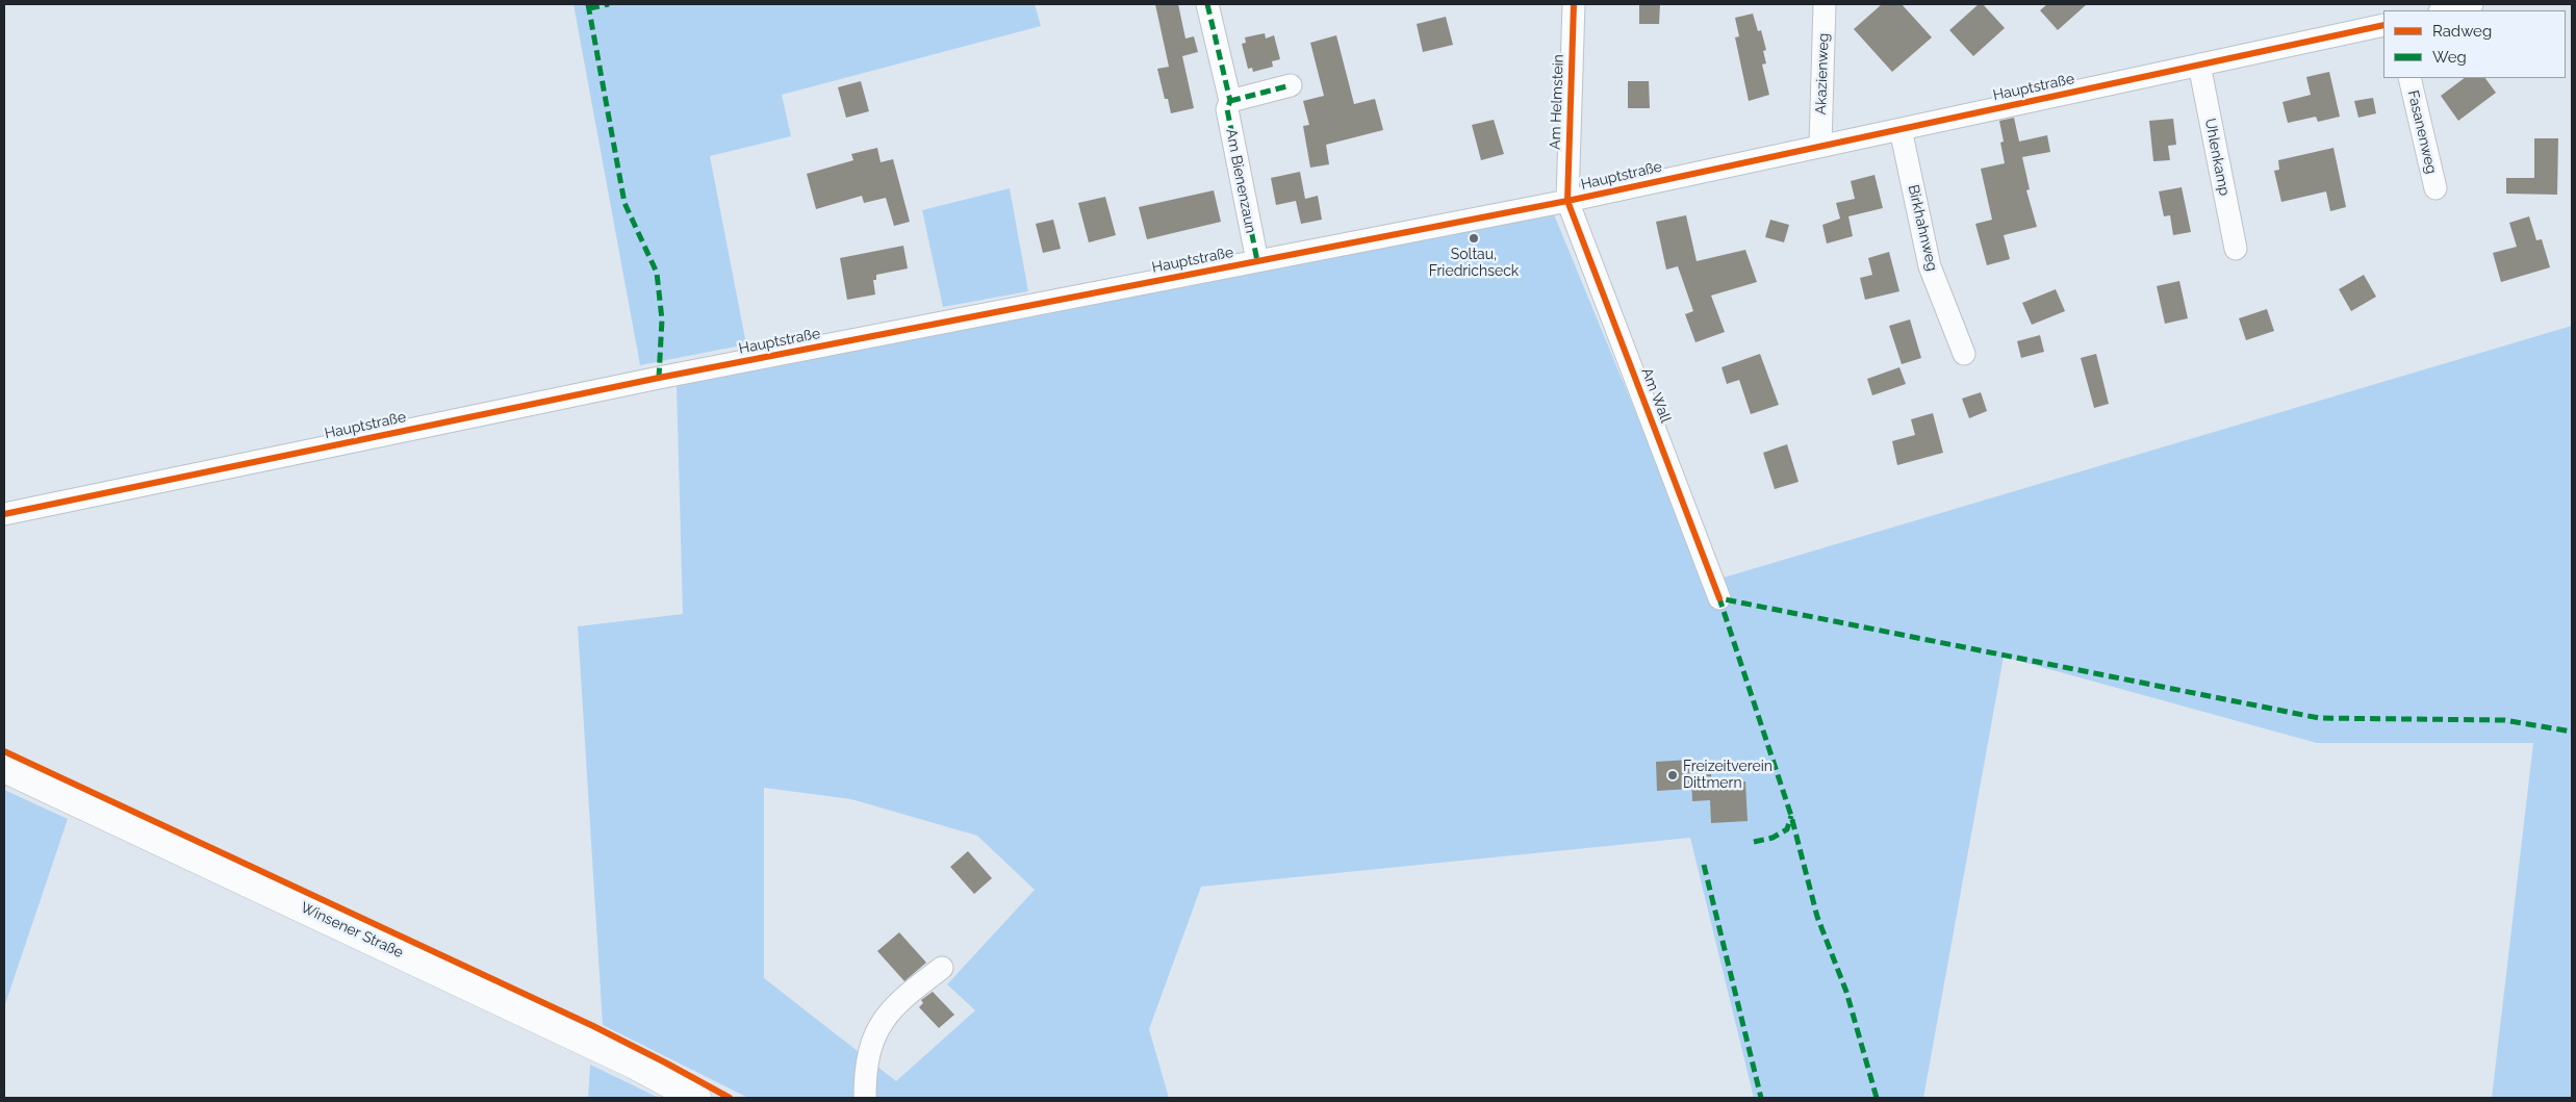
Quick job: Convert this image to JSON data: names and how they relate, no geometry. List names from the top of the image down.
{
  "streets": {
    "main road": ["Winsener Straße"],
    "street": [
      "Akazienweg",
      "Hauptstraße",
      "Am Helmstein",
      "Fasanenweg",
      "Uhlenkamp",
      "Am Bienenzaun",
      "Birkhahnweg",
      "Am Wall"
    ]
  },
  "crossings": [
    ["Akazienweg", "Hauptstraße"],
    ["Hauptstraße", "Am Helmstein"],
    ["Hauptstraße", "Uhlenkamp"],
    ["Hauptstraße", "Am Bienenzaun"],
    ["Hauptstraße", "Birkhahnweg"],
    ["Hauptstraße", "Am Wall"],
    ["Am Helmstein", "Am Wall"]
  ],
  "places": ["Soltau, Friedrichseck", "Freizeitverein Dittmern"],
  "legend": ["Radweg", "Weg"]
}
